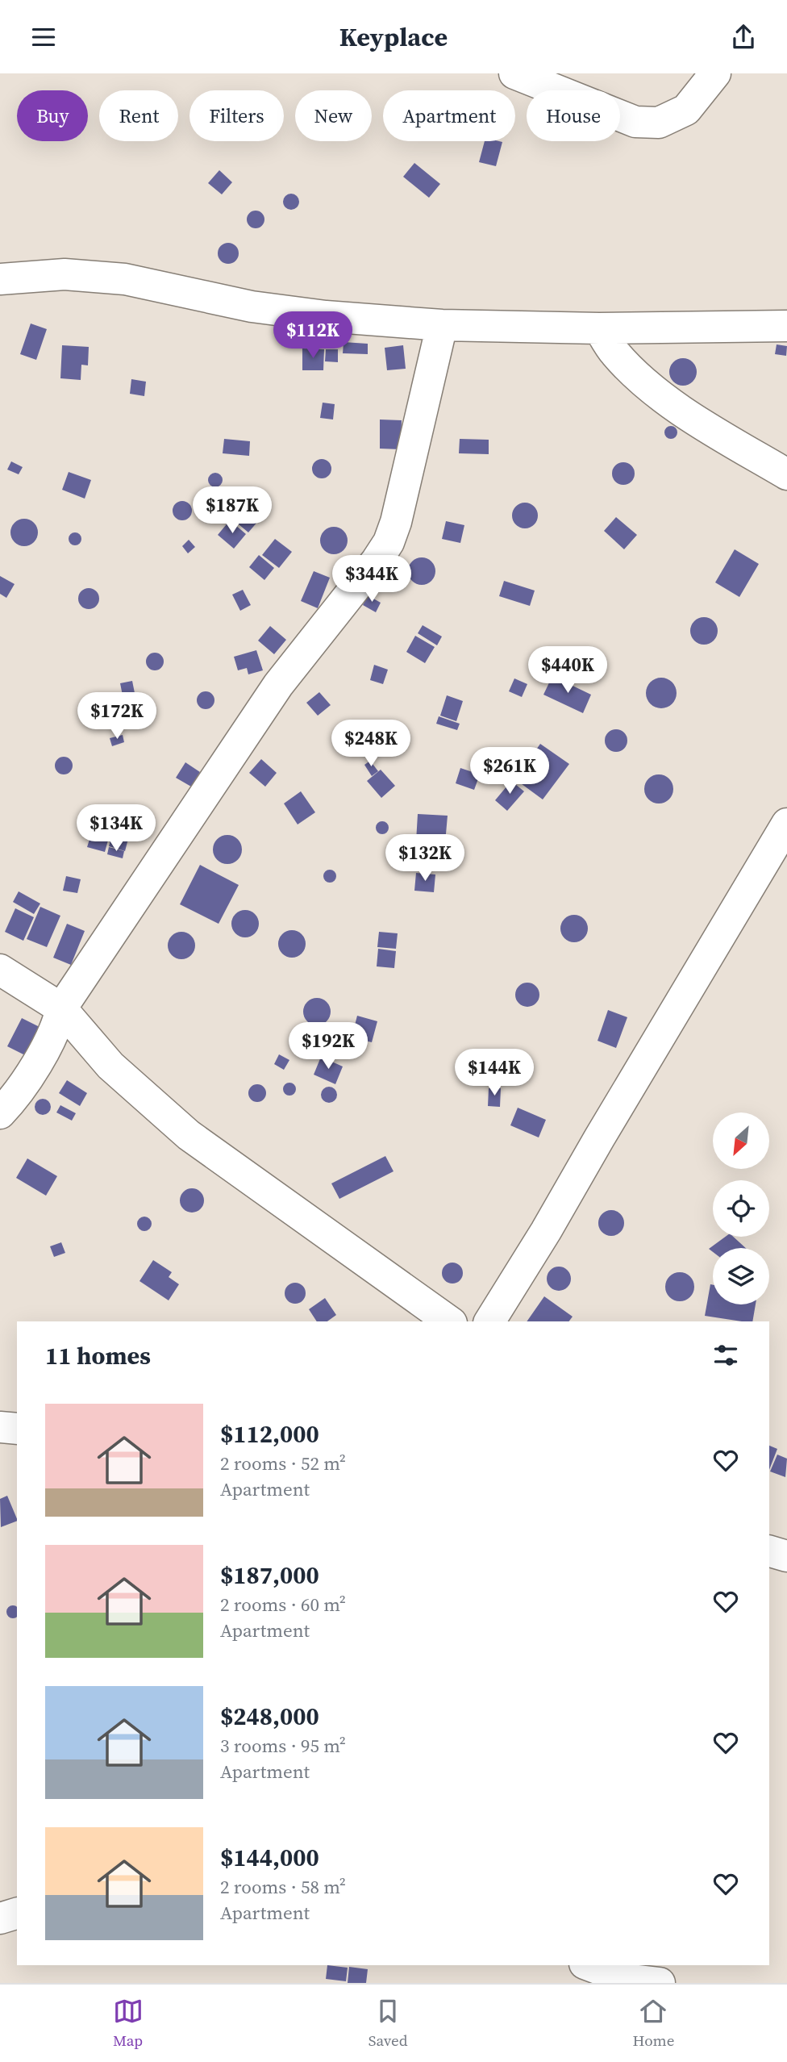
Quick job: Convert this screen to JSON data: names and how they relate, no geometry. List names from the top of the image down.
{
  "north": "bottom left",
  "page": {
    "header": "Keyplace",
    "chip": [
      "Buy",
      "Rent",
      "Filters",
      "New",
      "Apartment",
      "House"
    ],
    "price": [
      "$112K",
      "$187K",
      "$344K",
      "$440K",
      "$172K",
      "$248K",
      "$261K",
      "$134K",
      "$132K",
      "$192K",
      "$144K"
    ],
    "heading": "11 homes",
    "list": [
      {
        "name": "$112,000",
        "note": "2 rooms · 52 m² · Apartment"
      },
      {
        "name": "$187,000",
        "note": "2 rooms · 60 m² · Apartment"
      },
      {
        "name": "$248,000",
        "note": "3 rooms · 95 m² · Apartment"
      },
      {
        "name": "$144,000",
        "note": "2 rooms · 58 m² · Apartment"
      }
    ],
    "tabs": ["Map", "Saved", "Home"]
  }
}
